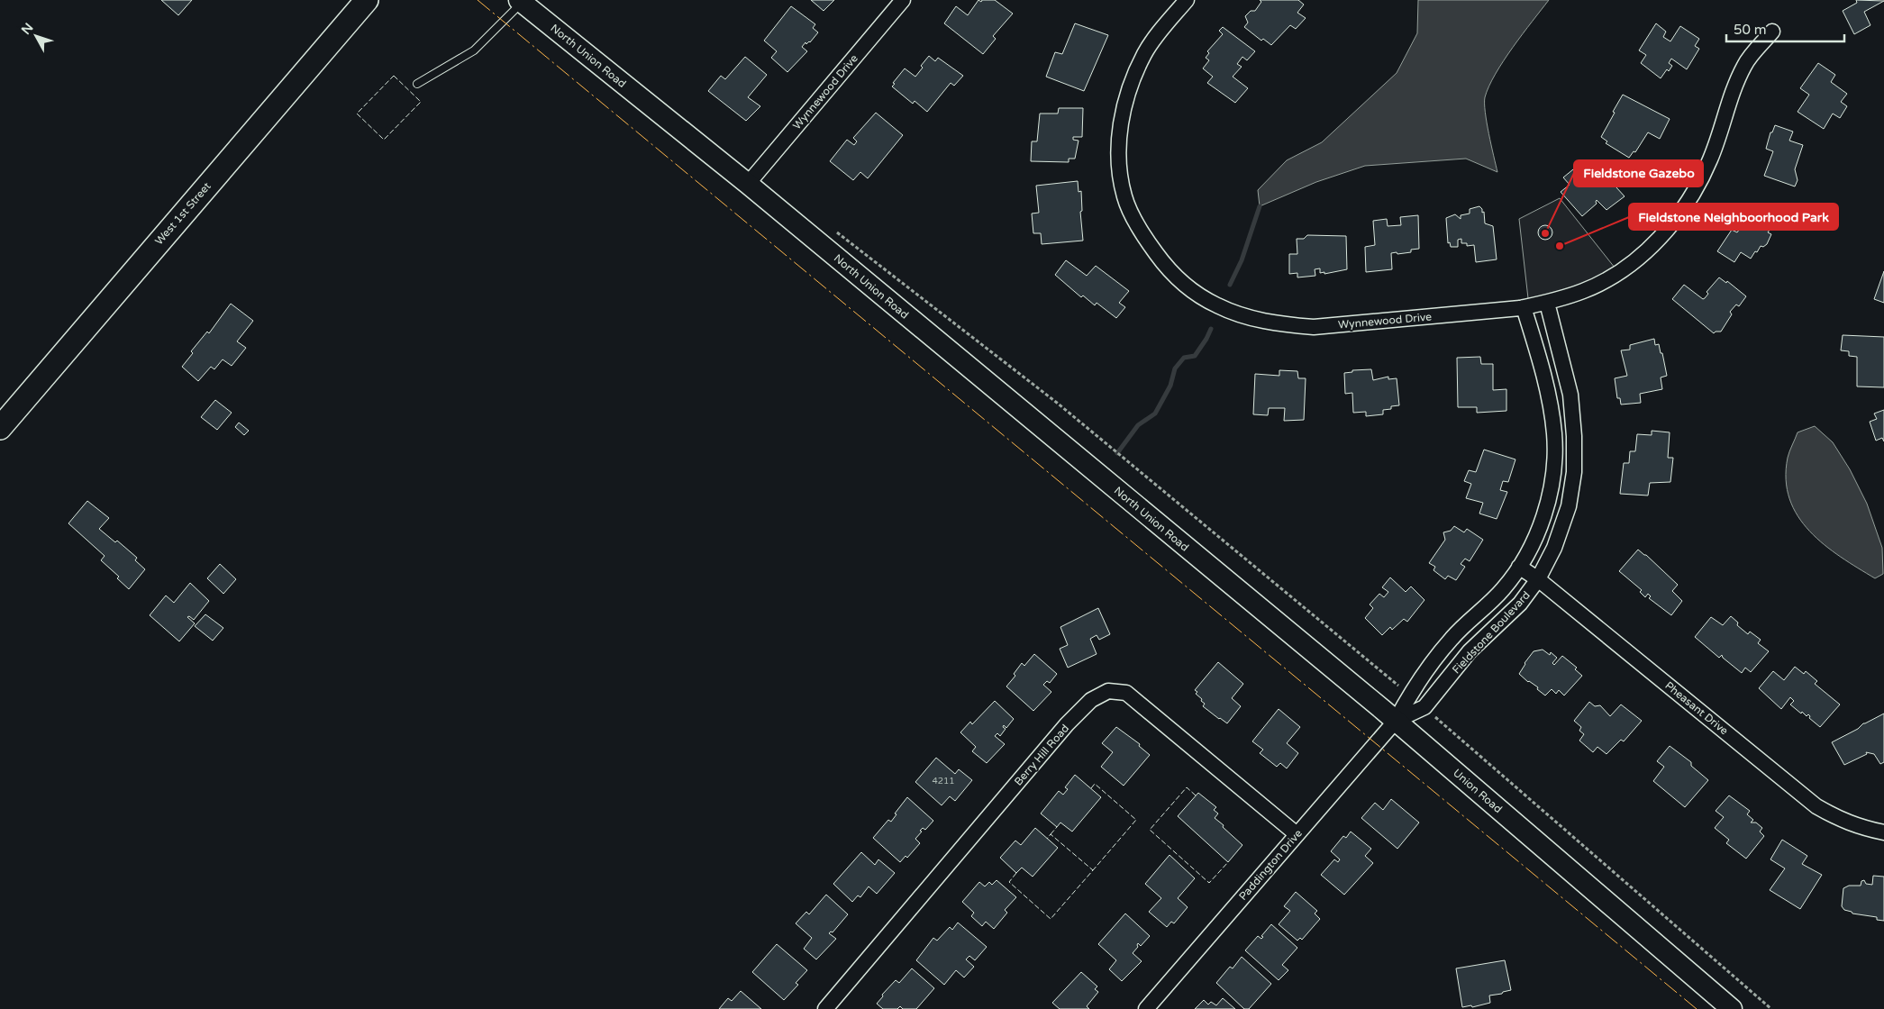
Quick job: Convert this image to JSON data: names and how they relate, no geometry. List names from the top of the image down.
{
  "streets": {
    "main road": ["North Union Road", "West 1st Street", "Union Road"],
    "street": [
      "Wynnewood Drive",
      "Fieldstone Boulevard",
      "Pheasant Drive",
      "Berry Hill Road",
      "Paddington Drive"
    ]
  },
  "crossings": [
    ["North Union Road", "Wynnewood Drive"],
    ["North Union Road", "Union Road"],
    ["Wynnewood Drive", "Fieldstone Boulevard"],
    ["Fieldstone Boulevard", "Pheasant Drive"],
    ["Fieldstone Boulevard", "Union Road"],
    ["Fieldstone Boulevard", "Paddington Drive"],
    ["Berry Hill Road", "Paddington Drive"],
    ["Union Road", "Paddington Drive"]
  ],
  "places": ["Fieldstone Gazebo", "Fieldstone Neighboorhood Park"],
  "house_numbers": ["4211"],
  "scale_bar": "50 m",
  "north": "top left"
}
